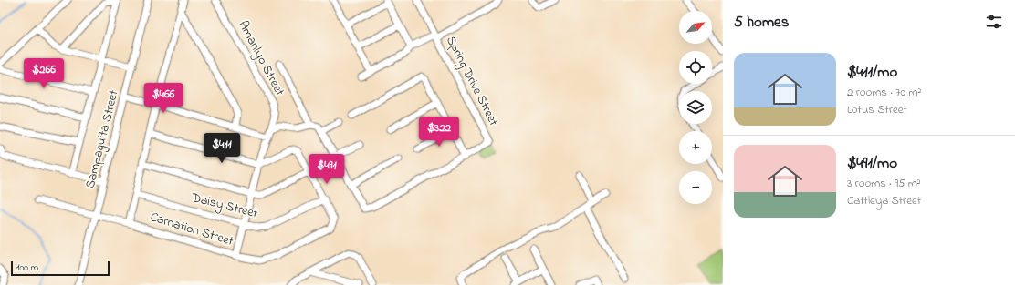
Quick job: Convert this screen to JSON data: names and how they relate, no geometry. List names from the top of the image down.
{
  "streets": {
    "street": [
      "Amarilyo Street",
      "Spring Drive Street",
      "Sampaguita Street",
      "Daisy Street",
      "Carnation Street"
    ]
  },
  "crossings": [
    ["Amarilyo Street", "Daisy Street"],
    ["Amarilyo Street", "Carnation Street"],
    ["Sampaguita Street", "Carnation Street"],
    ["Daisy Street", "Carnation Street"]
  ],
  "scale_bar": "100 m",
  "north": "top right",
  "page": {
    "heading": "5 homes",
    "map_buttons": ["+", "−"],
    "list": [
      {
        "name": "$411/mo",
        "note": "2 rooms · 70 m² · Lotus Street"
      },
      {
        "name": "$491/mo",
        "note": "3 rooms · 95 m² · Cattleya Street"
      }
    ],
    "price": [
      "$266",
      "$466",
      "$322",
      "$411",
      "$491"
    ],
    "scale": "100 m"
  }
}
